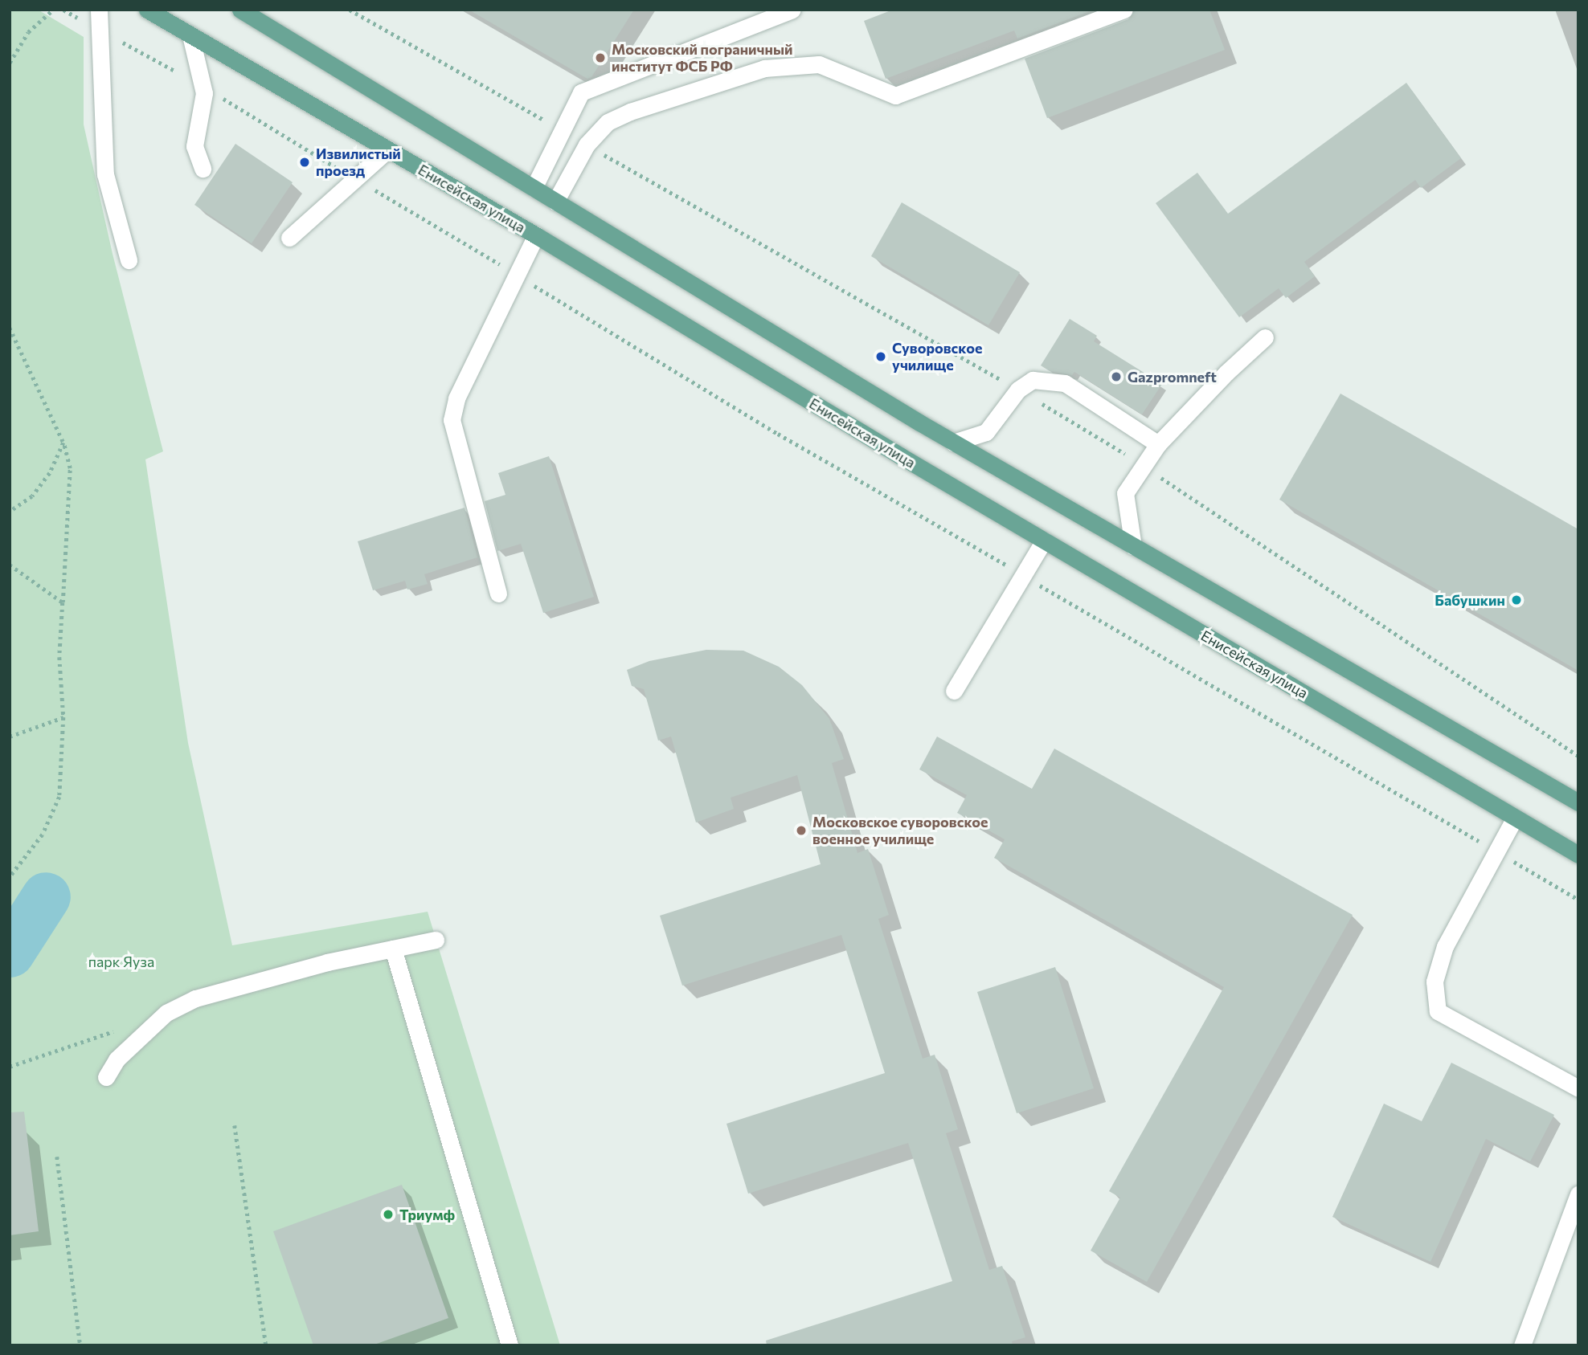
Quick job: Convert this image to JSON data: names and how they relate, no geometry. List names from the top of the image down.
{
  "streets": {
    "main road": ["Енисейская улица"]
  },
  "parks": ["парк Яуза"],
  "places": [
    "Московский пограничный институт ФСБ РФ",
    "Извилистый проезд",
    "Суворовское училище",
    "Gazpromneft",
    "Бабушкин",
    "Московское суворовское военное училище",
    "Триумф"
  ]
}
